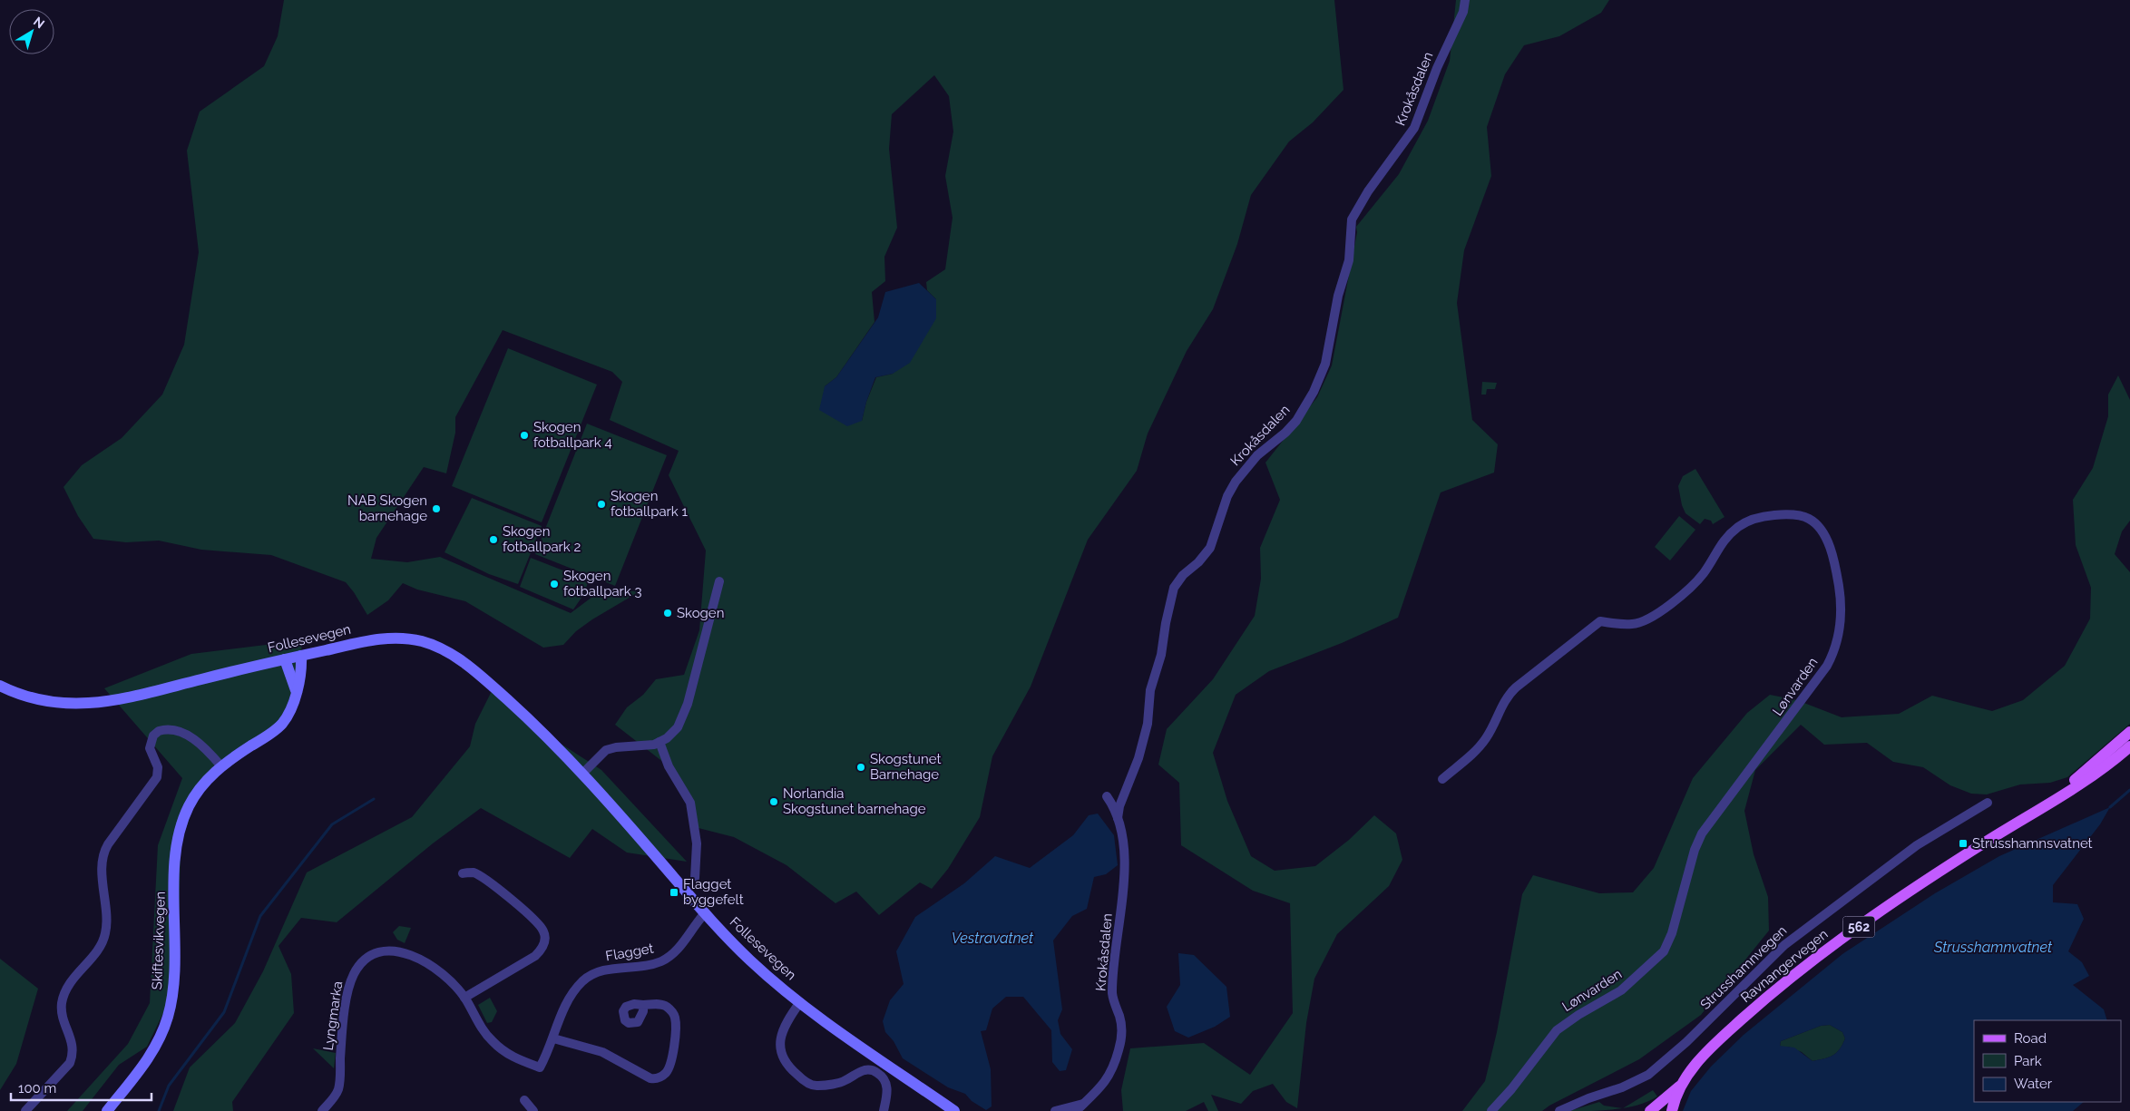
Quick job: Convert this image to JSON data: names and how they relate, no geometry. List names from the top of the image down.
{
  "streets": {
    "main road": [
      "Follesevegen",
      "562",
      "Skiftesvikvegen",
      "Ravnangervegen"
    ],
    "street": [
      "Krokåsdalen",
      "Lønvarden",
      "Flagget",
      "Strusshamnvegen",
      "Lyngmarka"
    ]
  },
  "crossings": [
    ["Follesevegen", "Skiftesvikvegen"],
    ["Follesevegen", "Flagget"],
    ["Flagget", "Lyngmarka"]
  ],
  "water": ["Vestravatnet", "Strusshamnvatnet"],
  "places": {
    "other": [
      "Skogen fotballpark 4",
      "Skogen fotballpark 1",
      "NAB Skogen barnehage",
      "Skogen fotballpark 2",
      "Skogen fotballpark 3",
      "Skogen",
      "Skogstunet Barnehage",
      "Norlandia Skogstunet barnehage"
    ],
    "transit": ["Strusshamnsvatnet", "Flagget byggefelt"]
  },
  "legend": ["Road", "Park", "Water"],
  "scale_bar": "100 m",
  "north": "top right"
}
